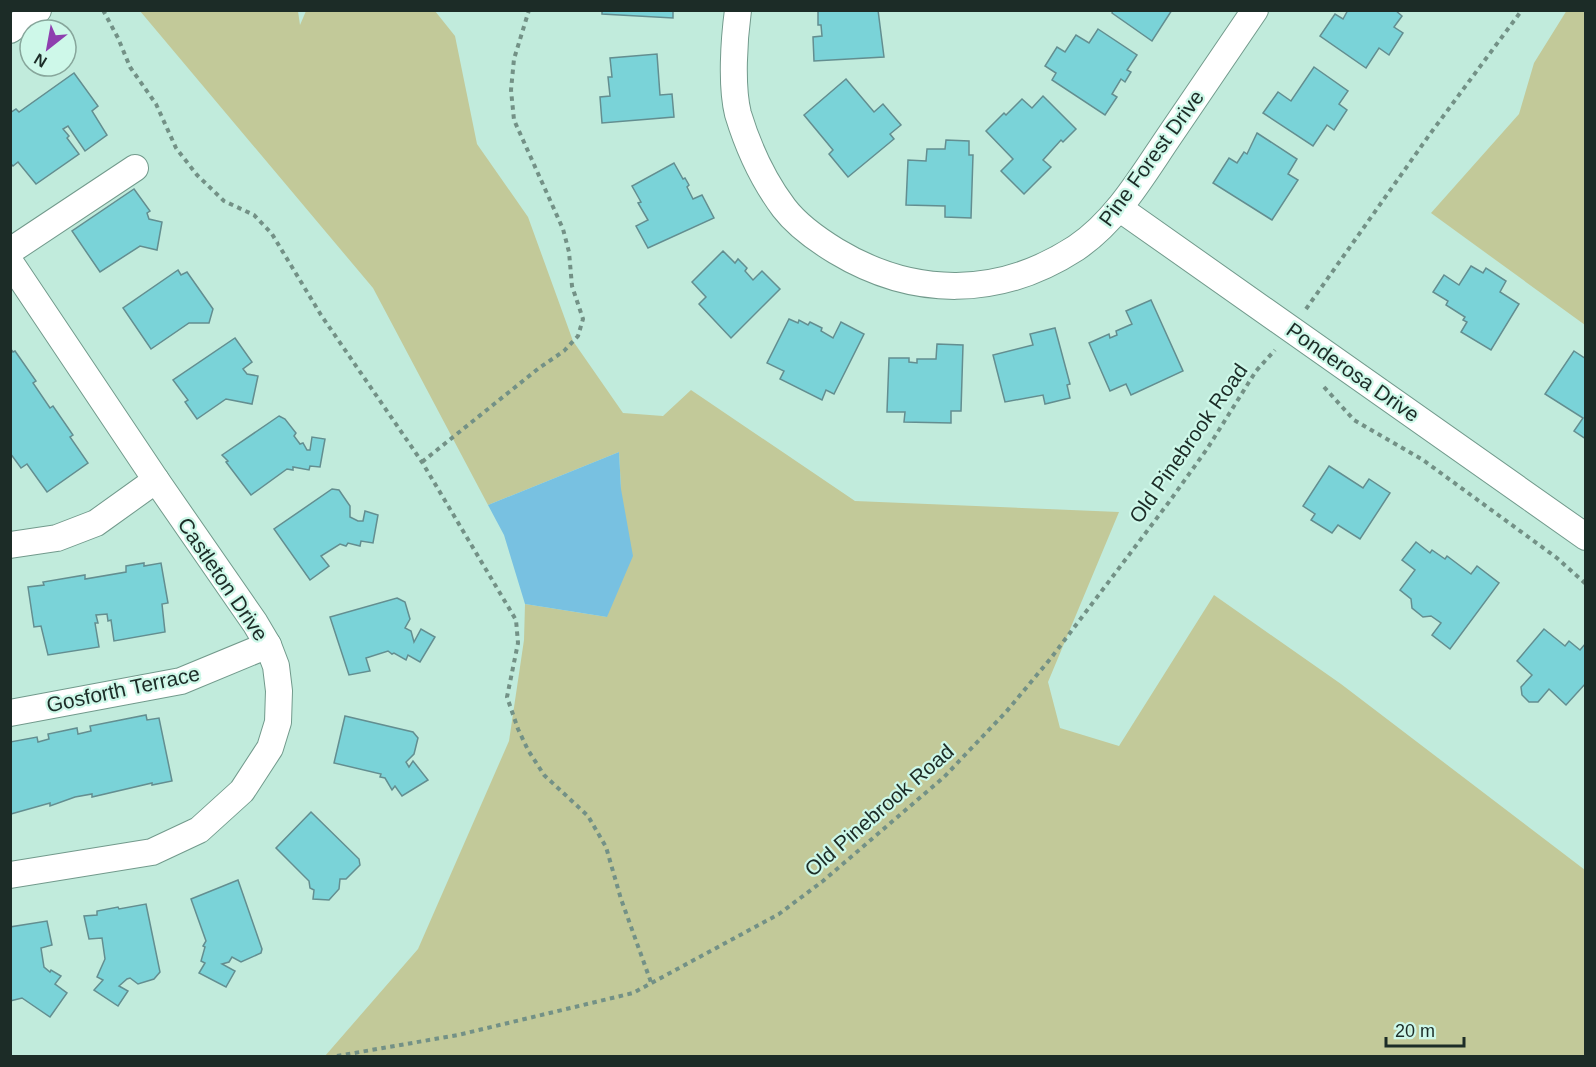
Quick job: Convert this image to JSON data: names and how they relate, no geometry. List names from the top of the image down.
{
  "streets": {
    "street": [
      "Pine Forest Drive",
      "Ponderosa Drive",
      "Castleton Drive",
      "Gosforth Terrace"
    ],
    "path": ["Old Pinebrook Road"]
  },
  "crossings": [
    ["Pine Forest Drive", "Ponderosa Drive"],
    ["Castleton Drive", "Gosforth Terrace"]
  ],
  "scale_bar": "20 m",
  "north": "bottom left"
}
